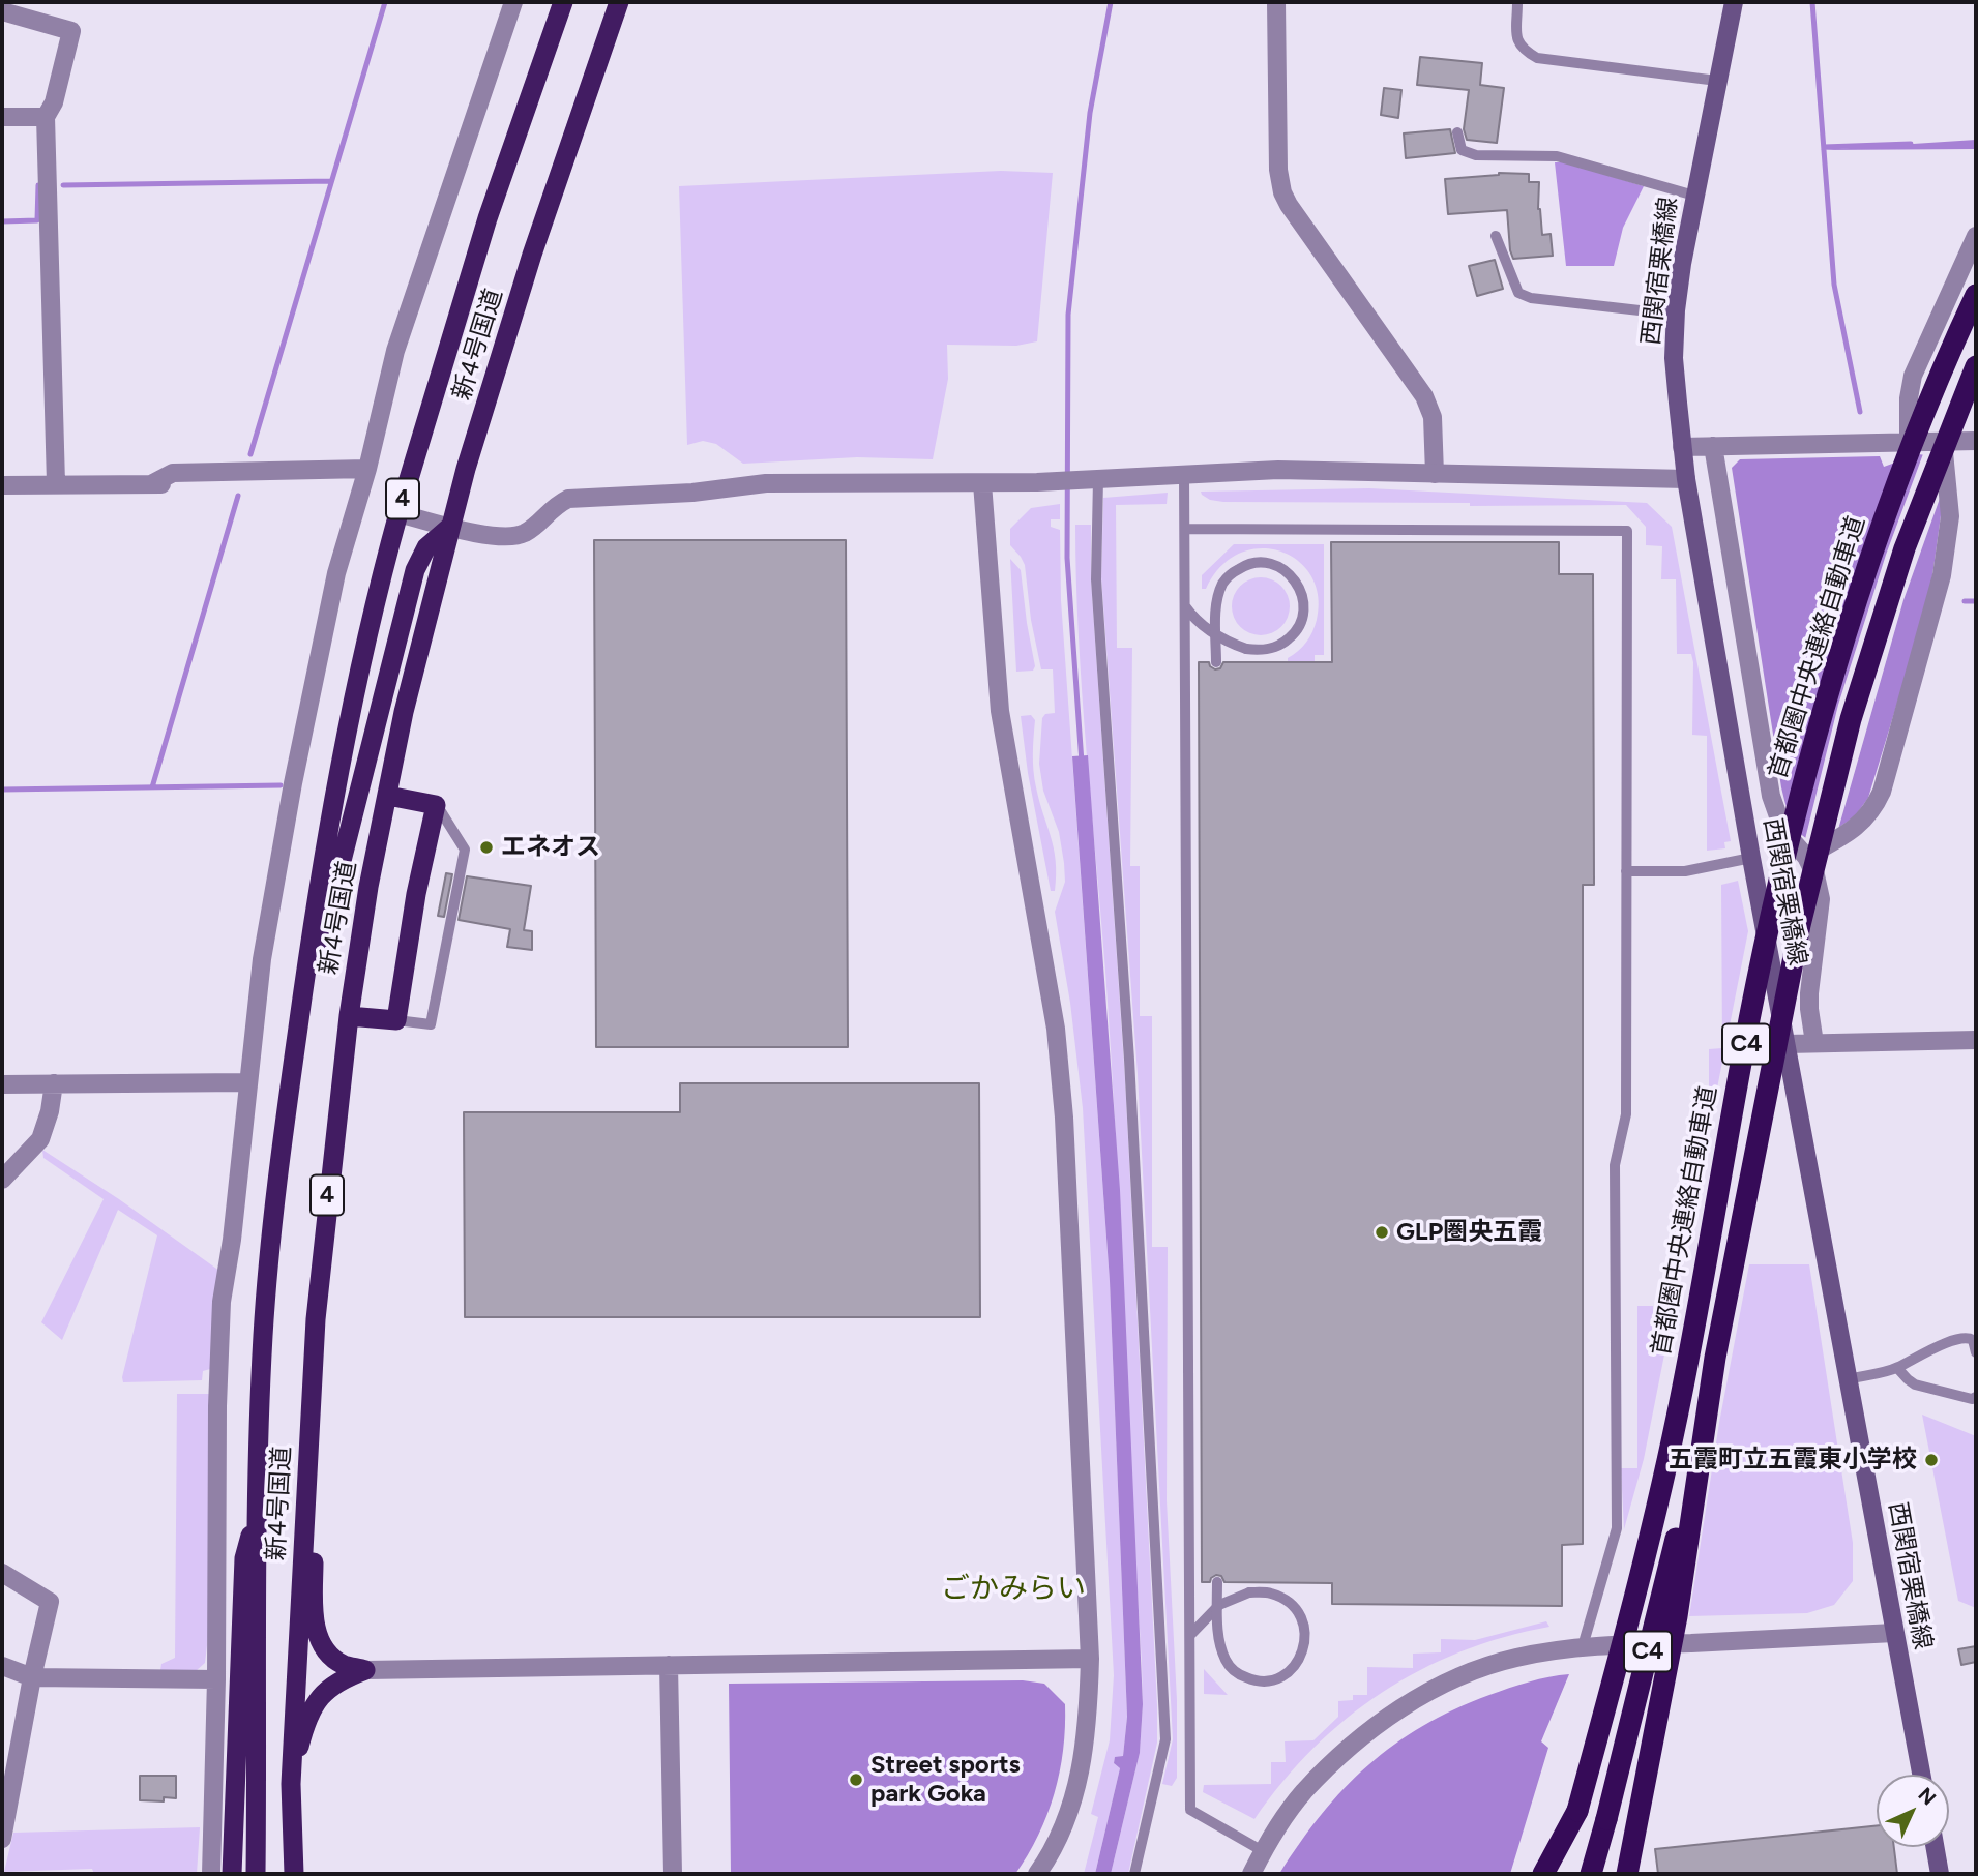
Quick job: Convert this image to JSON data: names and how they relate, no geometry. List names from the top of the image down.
{
  "streets": {
    "highway": [
      "新4号国道",
      "4",
      "首都圏中央連絡自動車道",
      "C4"
    ],
    "main road": ["西関宿栗橋線"]
  },
  "districts": ["ごかみらい"],
  "places": [
    "エネオス",
    "GLP圏央五霞",
    "五霞町立五霞東小学校",
    "Street sports park Goka"
  ],
  "north": "top right"
}
